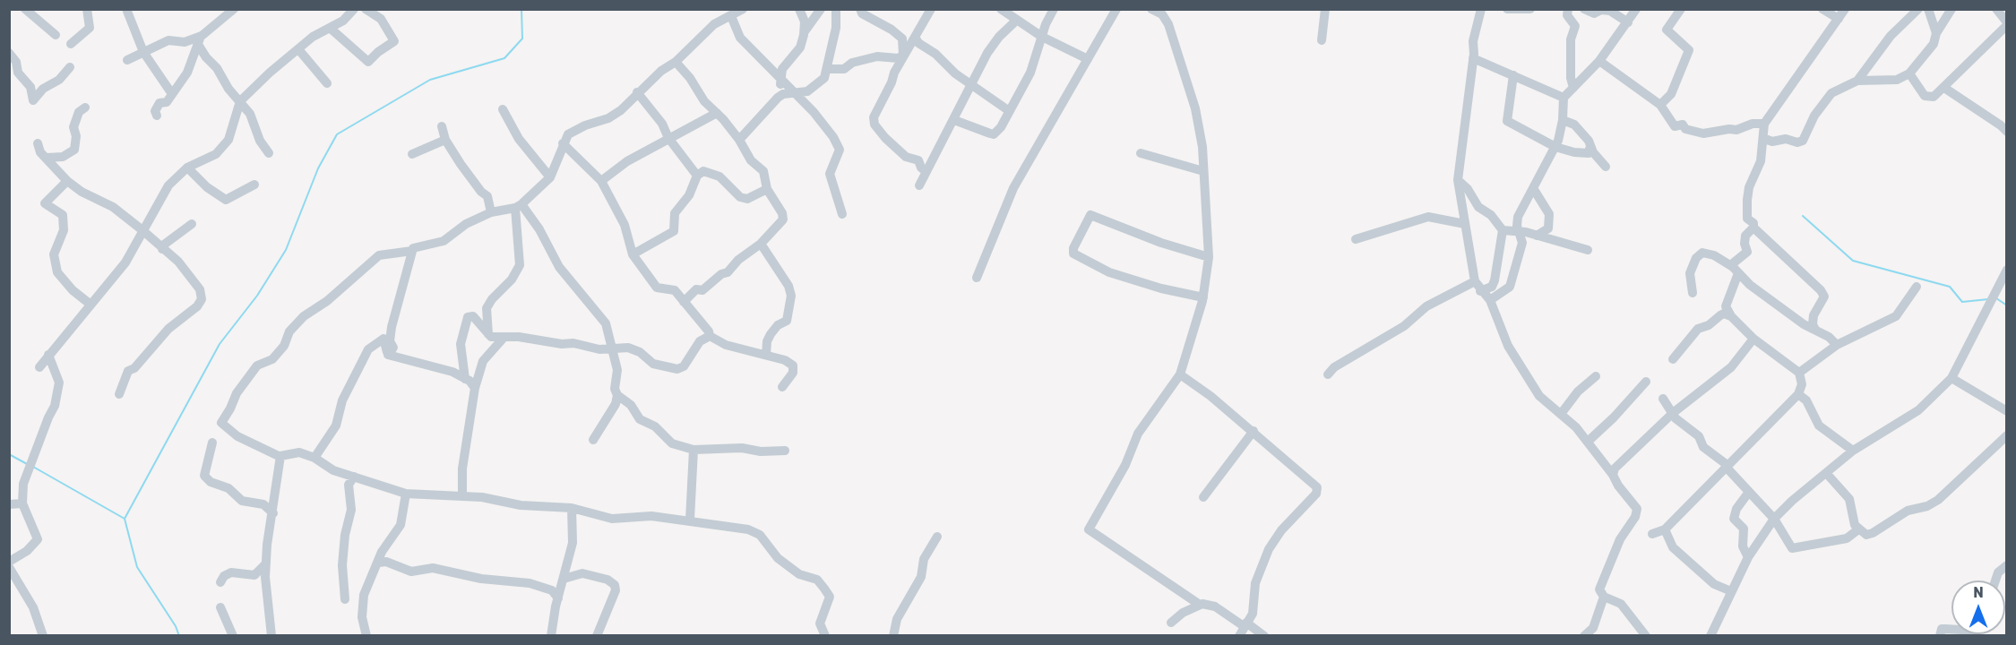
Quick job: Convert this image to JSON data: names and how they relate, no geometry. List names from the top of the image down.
{
  "north": "top"
}
